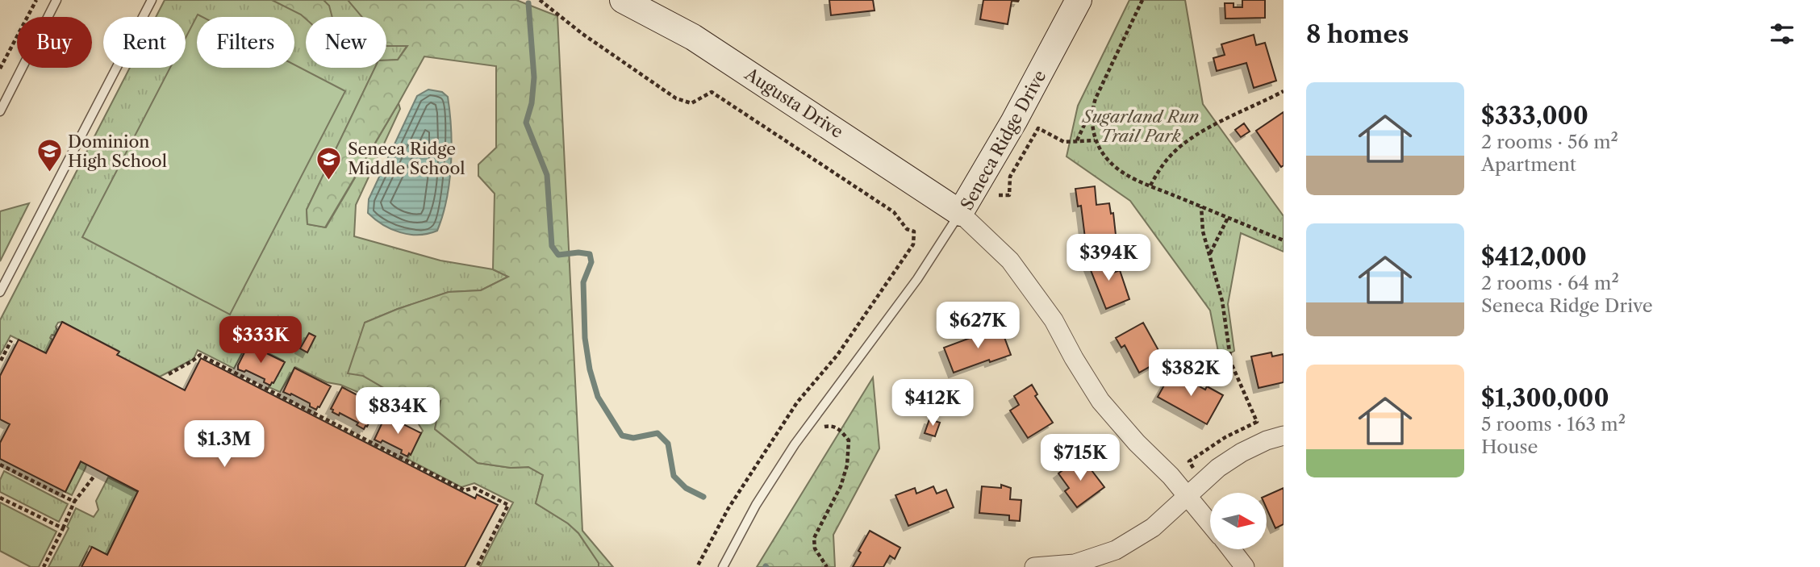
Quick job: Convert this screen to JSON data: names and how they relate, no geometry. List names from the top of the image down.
{
  "streets": {
    "street": ["Augusta Drive", "Seneca Ridge Drive"]
  },
  "crossings": [
    ["Augusta Drive", "Seneca Ridge Drive"]
  ],
  "parks": ["Sugarland Run Trail Park"],
  "places": {
    "school or university": ["Dominion High School", "Seneca Ridge Middle School"]
  },
  "north": "right",
  "page": {
    "heading": "8 homes",
    "chip": [
      "Buy",
      "Rent",
      "Filters",
      "New"
    ],
    "list": [
      {
        "name": "$333,000",
        "note": "2 rooms · 56 m² · Apartment"
      },
      {
        "name": "$412,000",
        "note": "2 rooms · 64 m² · Seneca Ridge Drive"
      },
      {
        "name": "$1,300,000",
        "note": "5 rooms · 163 m² · House"
      }
    ],
    "price": [
      "$394K",
      "$627K",
      "$333K",
      "$382K",
      "$412K",
      "$834K",
      "$1.3M",
      "$715K"
    ]
  }
}
